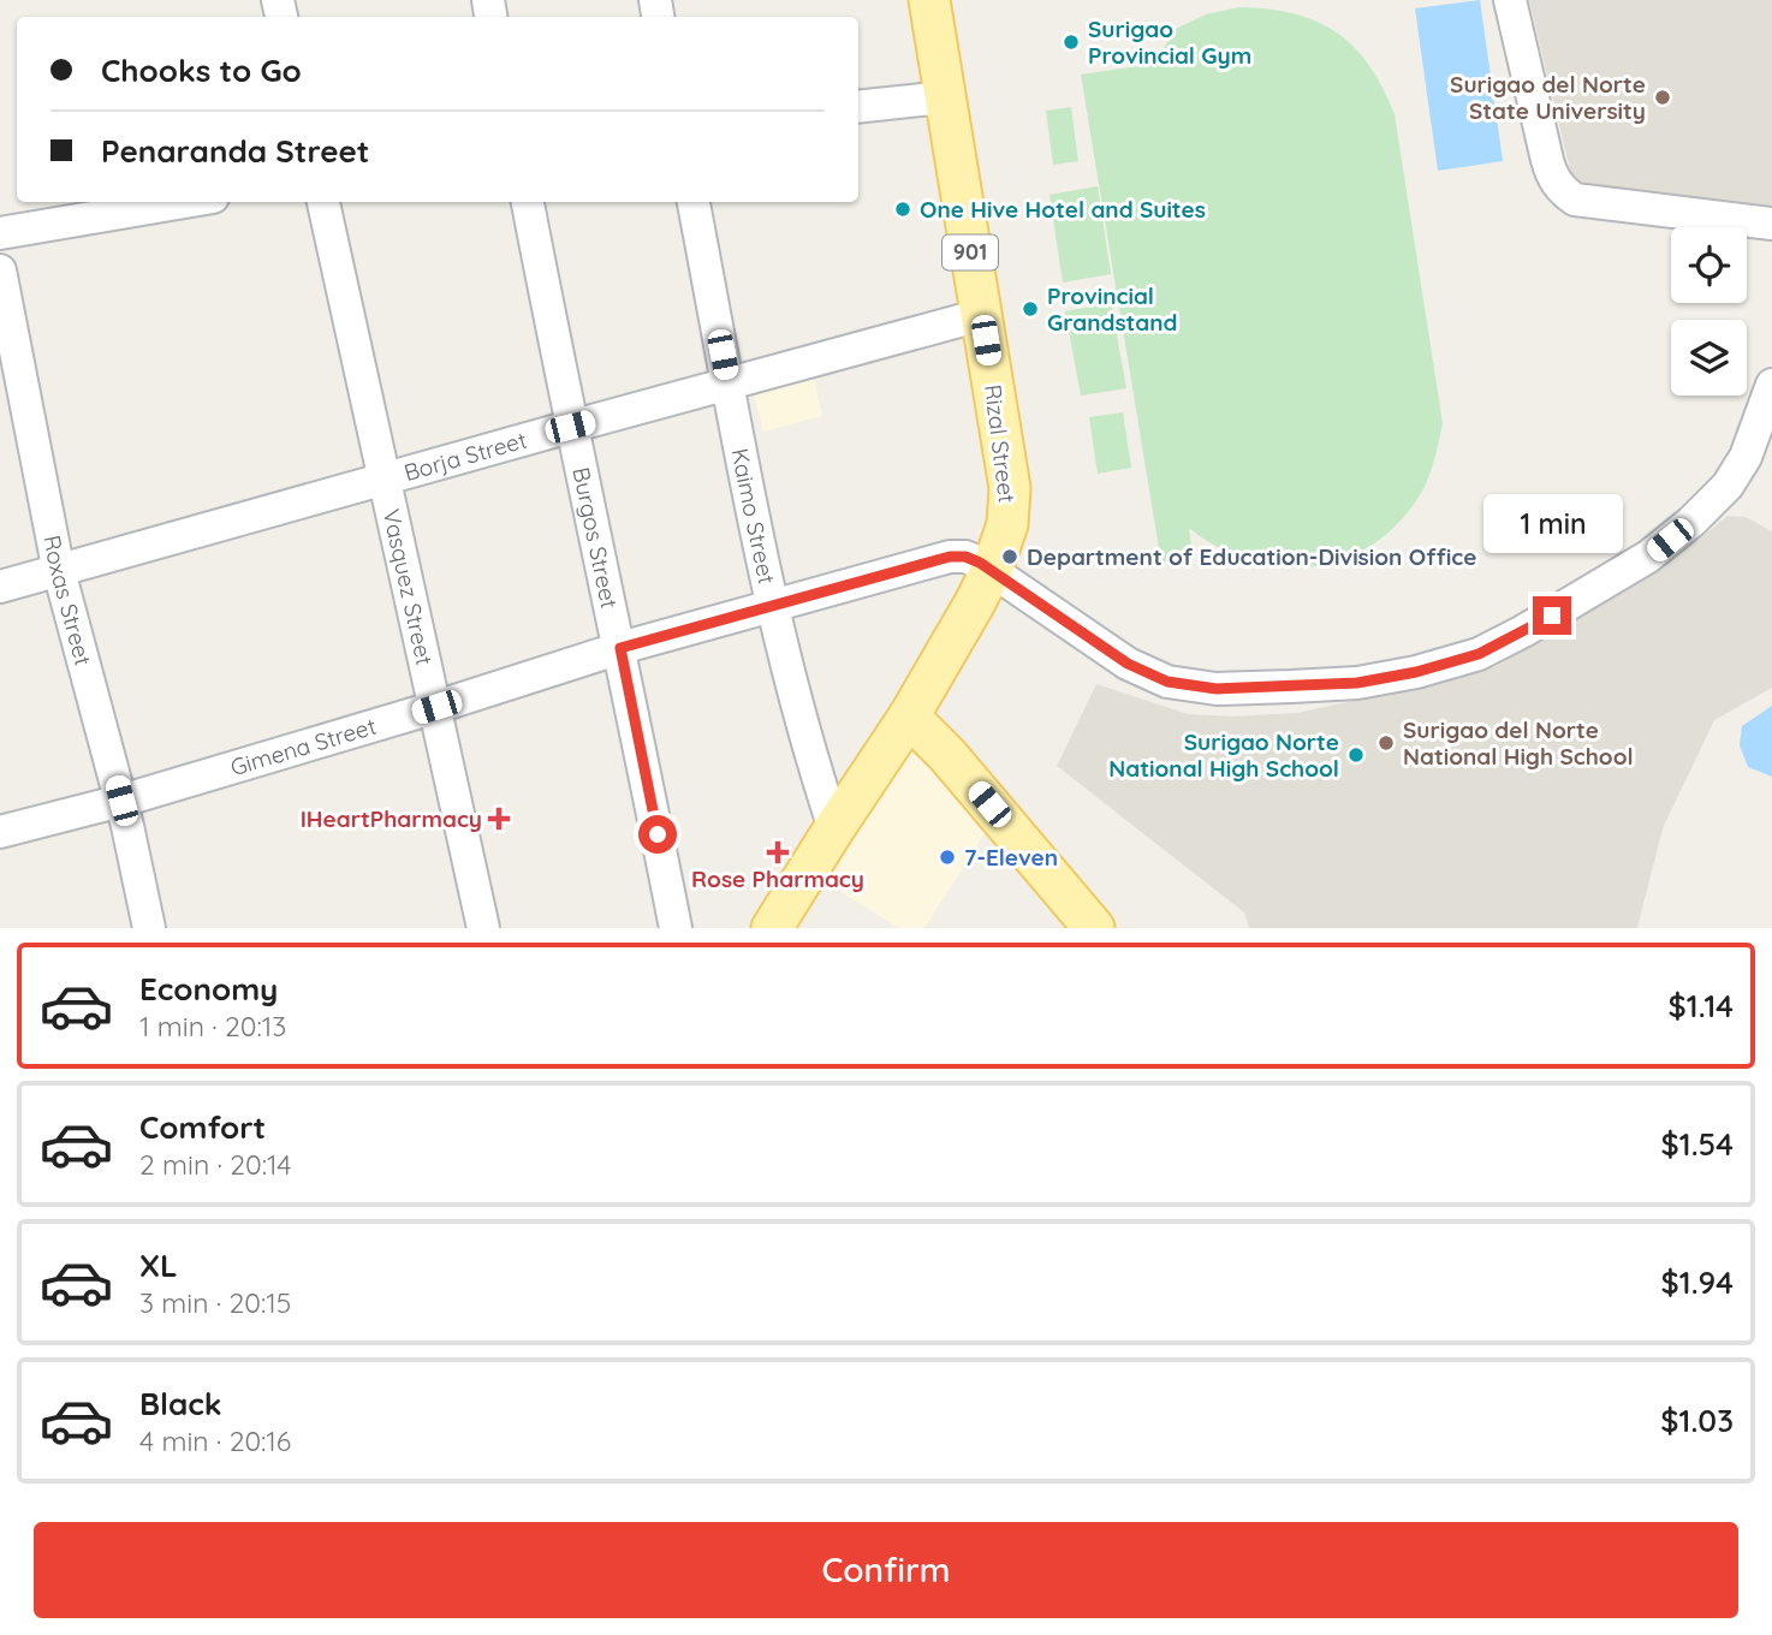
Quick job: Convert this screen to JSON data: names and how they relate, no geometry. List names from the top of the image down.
{
  "streets": {
    "main road": ["901", "Rizal Street"],
    "street": [
      "Borja Street",
      "Kaimo Street",
      "Burgos Street",
      "Vasquez Street",
      "Roxas Street",
      "Gimena Street"
    ]
  },
  "crossings": [
    ["Rizal Street", "Borja Street"],
    ["Rizal Street", "Kaimo Street"],
    ["Rizal Street", "Gimena Street"],
    ["Borja Street", "Kaimo Street"],
    ["Borja Street", "Burgos Street"],
    ["Borja Street", "Vasquez Street"],
    ["Borja Street", "Roxas Street"],
    ["Kaimo Street", "Gimena Street"],
    ["Burgos Street", "Gimena Street"],
    ["Vasquez Street", "Gimena Street"],
    ["Roxas Street", "Gimena Street"]
  ],
  "places": {
    "other": [
      "Surigao Provincial Gym",
      "Surigao del Norte State University",
      "One Hive Hotel and Suites",
      "Provincial Grandstand",
      "Department of Education-Division Office",
      "Surigao del Norte National High School",
      "Surigao Norte National High School",
      "7-Eleven"
    ],
    "health": ["IHeartPharmacy", "Rose Pharmacy"]
  },
  "page": {
    "banner": ["Chooks to Go", "Penaranda Street"],
    "bubble": "1 min",
    "list": [
      {
        "name": "Economy",
        "note": "1 min · 20:13",
        "value": "$1.14"
      },
      {
        "name": "Comfort",
        "note": "2 min · 20:14",
        "value": "$1.54"
      },
      {
        "name": "XL",
        "note": "3 min · 20:15",
        "value": "$1.94"
      },
      {
        "name": "Black",
        "note": "4 min · 20:16",
        "value": "$1.03"
      }
    ],
    "buttons": "Confirm"
  }
}
